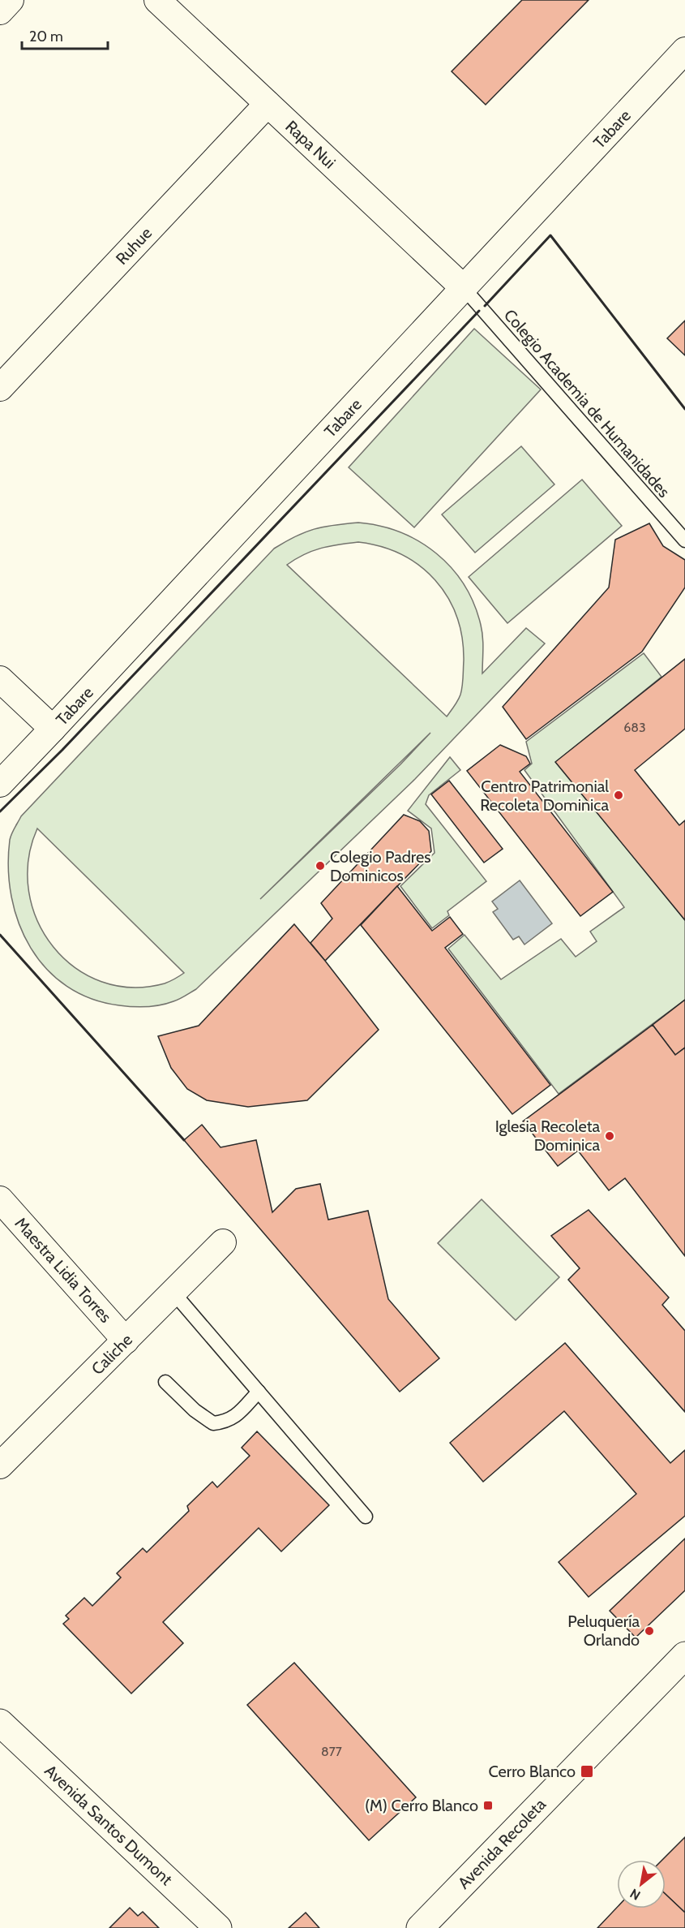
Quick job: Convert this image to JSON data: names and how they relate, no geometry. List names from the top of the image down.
{
  "streets": {
    "main road": ["Avenida Santos Dumont", "Avenida Recoleta"],
    "street": [
      "Tabare",
      "Rapa Nui",
      "Ruhue",
      "Maestra Lidia Torres",
      "Caliche"
    ],
    "lane": ["Colegio Academia de Humanidades"]
  },
  "crossings": [
    ["Tabare", "Rapa Nui"],
    ["Tabare", "Colegio Academia de Humanidades"],
    ["Rapa Nui", "Ruhue"],
    ["Rapa Nui", "Colegio Academia de Humanidades"],
    ["Maestra Lidia Torres", "Caliche"]
  ],
  "places": {
    "other": [
      "Centro Patrimonial Recoleta Dominica",
      "Colegio Padres Dominicos",
      "Iglesia Recoleta Dominica",
      "Peluquería Orlando"
    ],
    "transit": ["Cerro Blanco", "(M) Cerro Blanco"]
  },
  "house_numbers": ["683", "877"],
  "scale_bar": "20 m",
  "north": "bottom left"
}
